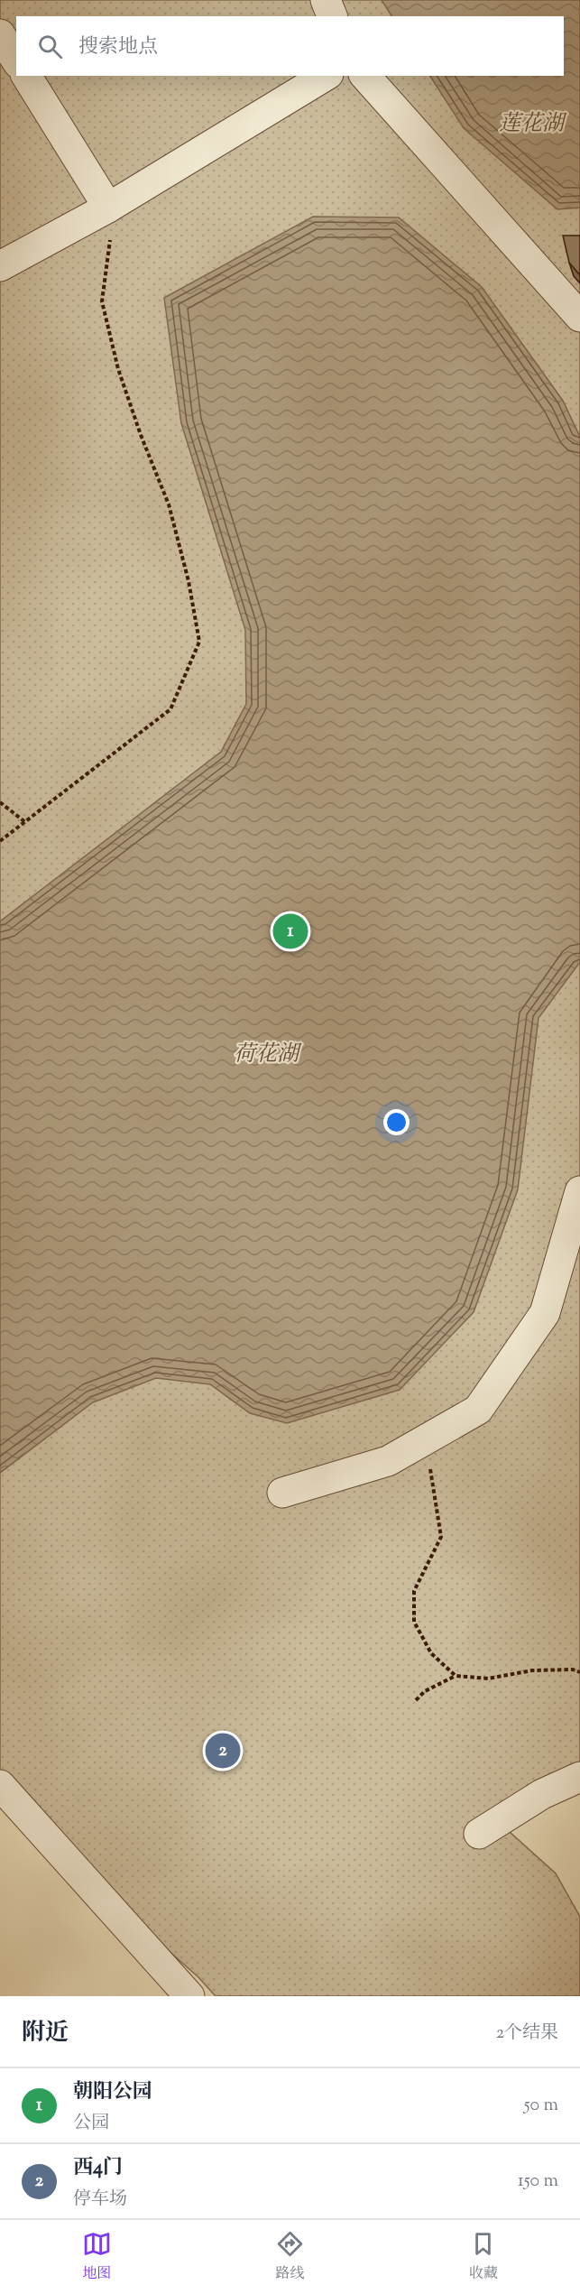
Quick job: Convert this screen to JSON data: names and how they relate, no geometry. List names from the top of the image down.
{
  "water": ["莲花湖", "荷花湖"],
  "page": {
    "search": "搜索地点",
    "pins": ["1", "2"],
    "heading": ["附近", "2个结果"],
    "list": [
      {
        "mark": "1",
        "name": "朝阳公园",
        "note": "公园",
        "value": "50 m"
      },
      {
        "mark": "2",
        "name": "西4门",
        "note": "停车场",
        "value": "150 m"
      }
    ],
    "nav": ["地图", "路线", "收藏"]
  }
}
